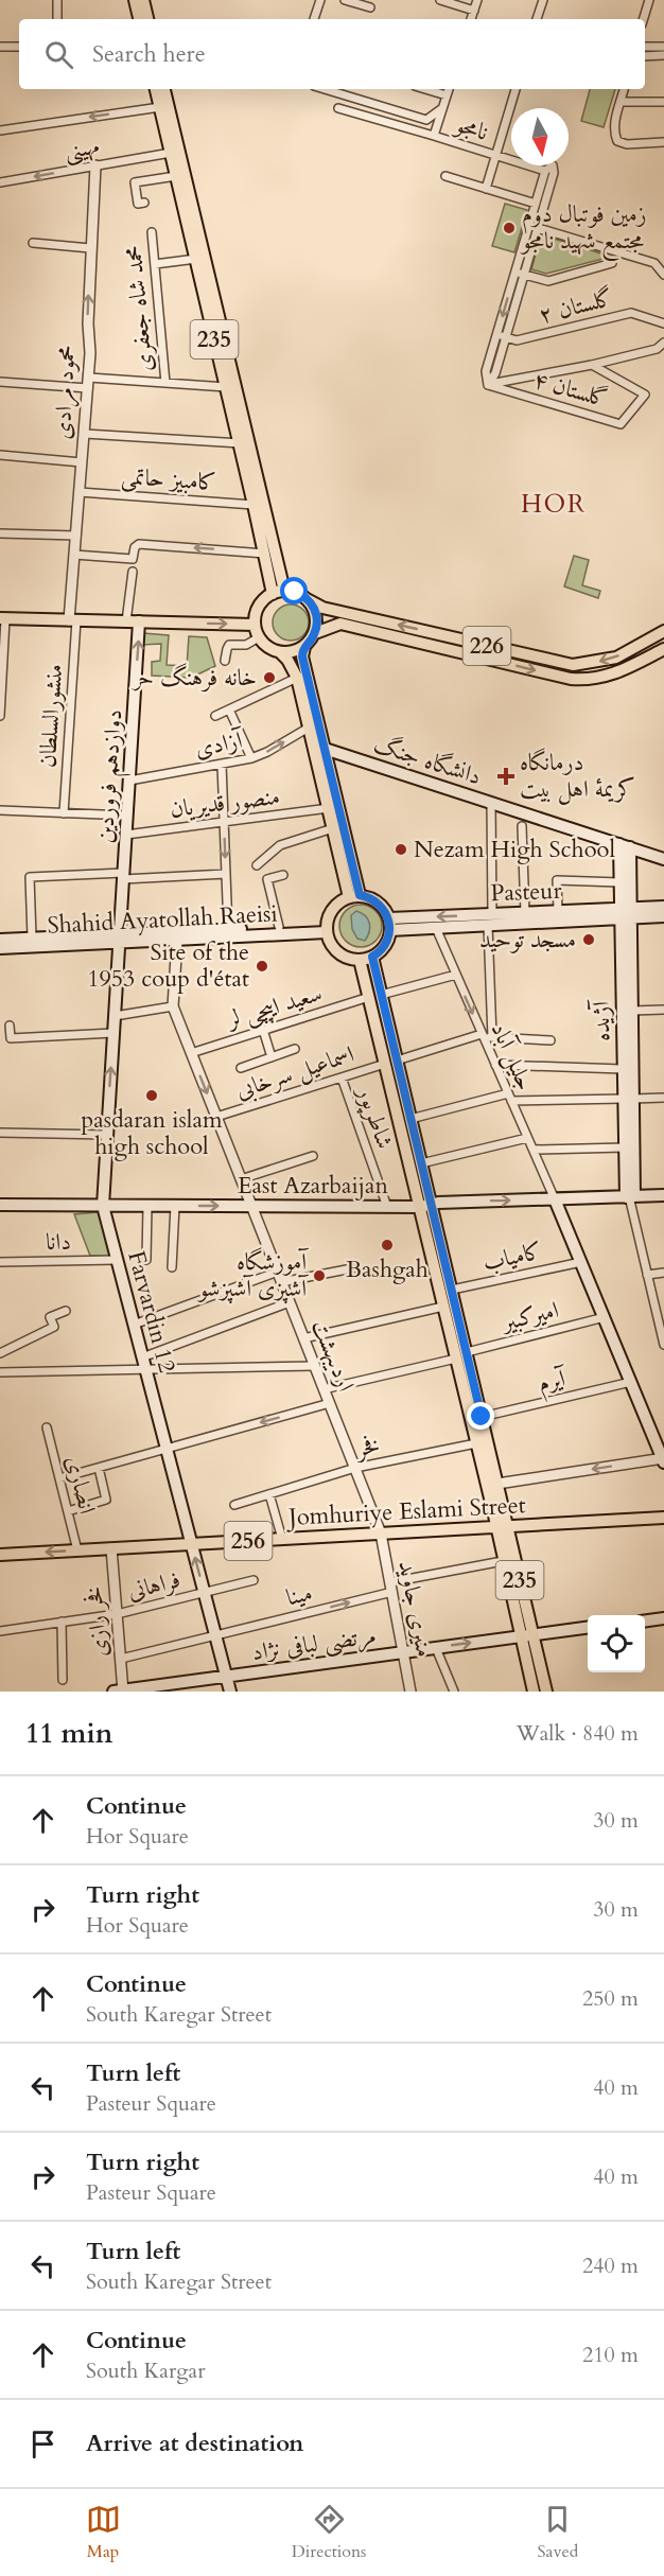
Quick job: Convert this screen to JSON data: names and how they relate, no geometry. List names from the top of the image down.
{
  "streets": {
    "main road": [
      "235",
      "226",
      "دانشگاه جنگ",
      "دوازدهم فروردین",
      "Pasteur",
      "Shahid Ayatollah Raeisi",
      "آژیده",
      "East Azarbaijan",
      "Farvardin 12",
      "Jomhuriye Eslami Street",
      "256",
      "مرتضی لبافی نژاد"
    ],
    "street": [
      "نامجو",
      "مهینی",
      "گلستان ۲",
      "محمد شاه جعفری",
      "گلستان ۴",
      "محمود مرادی",
      "کامبیز حاتمی",
      "منشورالسلطان",
      "آزادی",
      "منصور قدیریان",
      "سعید ایپچی لر",
      "جلیل آباد",
      "اسماعیل سرخابی",
      "شاطرپور",
      "دانا",
      "کامیاب",
      "امیرکبیر",
      "اردیبهشت",
      "آیرم",
      "فخر",
      "انصاری",
      "فراهانی",
      "مینا",
      "منیری جاوید",
      "فخر رازی"
    ]
  },
  "crossings": [
    ["مهینی", "235"],
    ["مهینی", "محمود مرادی"],
    ["235", "کامبیز حاتمی"],
    ["235", "226"],
    ["235", "Pasteur"],
    ["235", "Shahid Ayatollah Raeisi"],
    ["235", "سعید ایپچی لر"],
    ["235", "اسماعیل سرخابی"],
    ["235", "East Azarbaijan"],
    ["235", "کامیاب"],
    ["235", "امیرکبیر"],
    ["235", "آیرم"],
    ["235", "فخر"],
    ["235", "Jomhuriye Eslami Street"],
    ["235", "مرتضی لبافی نژاد"],
    ["محمود مرادی", "کامبیز حاتمی"],
    ["محمود مرادی", "منشورالسلطان"],
    ["آزادی", "دوازدهم فروردین"],
    ["دانشگاه جنگ", "آژیده"],
    ["دوازدهم فروردین", "منصور قدیریان"],
    ["دوازدهم فروردین", "Shahid Ayatollah Raeisi"],
    ["دوازدهم فروردین", "Farvardin 12"],
    ["Pasteur", "Shahid Ayatollah Raeisi"],
    ["Pasteur", "آژیده"],
    ["Pasteur", "جلیل آباد"],
    ["Shahid Ayatollah Raeisi", "Farvardin 12"],
    ["Shahid Ayatollah Raeisi", "اردیبهشت"],
    ["سعید ایپچی لر", "جلیل آباد"],
    ["سعید ایپچی لر", "اردیبهشت"],
    ["آژیده", "East Azarbaijan"],
    ["جلیل آباد", "اسماعیل سرخابی"],
    ["جلیل آباد", "East Azarbaijan"],
    ["اسماعیل سرخابی", "شاطرپور"],
    ["اسماعیل سرخابی", "اردیبهشت"],
    ["شاطرپور", "East Azarbaijan"],
    ["East Azarbaijan", "Farvardin 12"],
    ["East Azarbaijan", "اردیبهشت"],
    ["دانا", "Farvardin 12"],
    ["Farvardin 12", "Jomhuriye Eslami Street"],
    ["Farvardin 12", "فراهانی"],
    ["Farvardin 12", "مینا"],
    ["Farvardin 12", "مرتضی لبافی نژاد"],
    ["امیرکبیر", "اردیبهشت"],
    ["اردیبهشت", "فخر"],
    ["اردیبهشت", "Jomhuriye Eslami Street"],
    ["اردیبهشت", "منیری جاوید"],
    ["انصاری", "Jomhuriye Eslami Street"],
    ["Jomhuriye Eslami Street", "منیری جاوید"],
    ["Jomhuriye Eslami Street", "فخر رازی"],
    ["فراهانی", "فخر رازی"],
    ["مینا", "منیری جاوید"],
    ["مینا", "فخر رازی"],
    ["منیری جاوید", "مرتضی لبافی نژاد"],
    ["فخر رازی", "مرتضی لبافی نژاد"]
  ],
  "one_way": ["دوازدهم فروردین", "مینا"],
  "districts": ["HOR"],
  "places": {
    "other": [
      "زمین فوتبال دوم مجتمع شهید نامجو",
      "خانه فرهنگ حر",
      "Nezam High School",
      "مسجد توحید",
      "Site of the 1953 coup d'état",
      "pasdaran islam high school",
      "Bashgah",
      "آموزشگاه آشپزی آشپزشو"
    ],
    "health": ["درمانگاه کریمهٔ اهل بیت"]
  },
  "north": "bottom",
  "page": {
    "search": "Search here",
    "heading": ["11 min", "Walk · 840 m"],
    "list": [
      ["Continue", "Hor Square", "30 m"],
      ["Turn right", "Hor Square", "30 m"],
      ["Continue", "South Karegar Street", "250 m"],
      ["Turn left", "Pasteur Square", "40 m"],
      ["Turn right", "Pasteur Square", "40 m"],
      ["Turn left", "South Karegar Street", "240 m"],
      ["Continue", "South Kargar", "210 m"],
      "Arrive at destination"
    ],
    "nav": ["Map", "Directions", "Saved"]
  }
}
